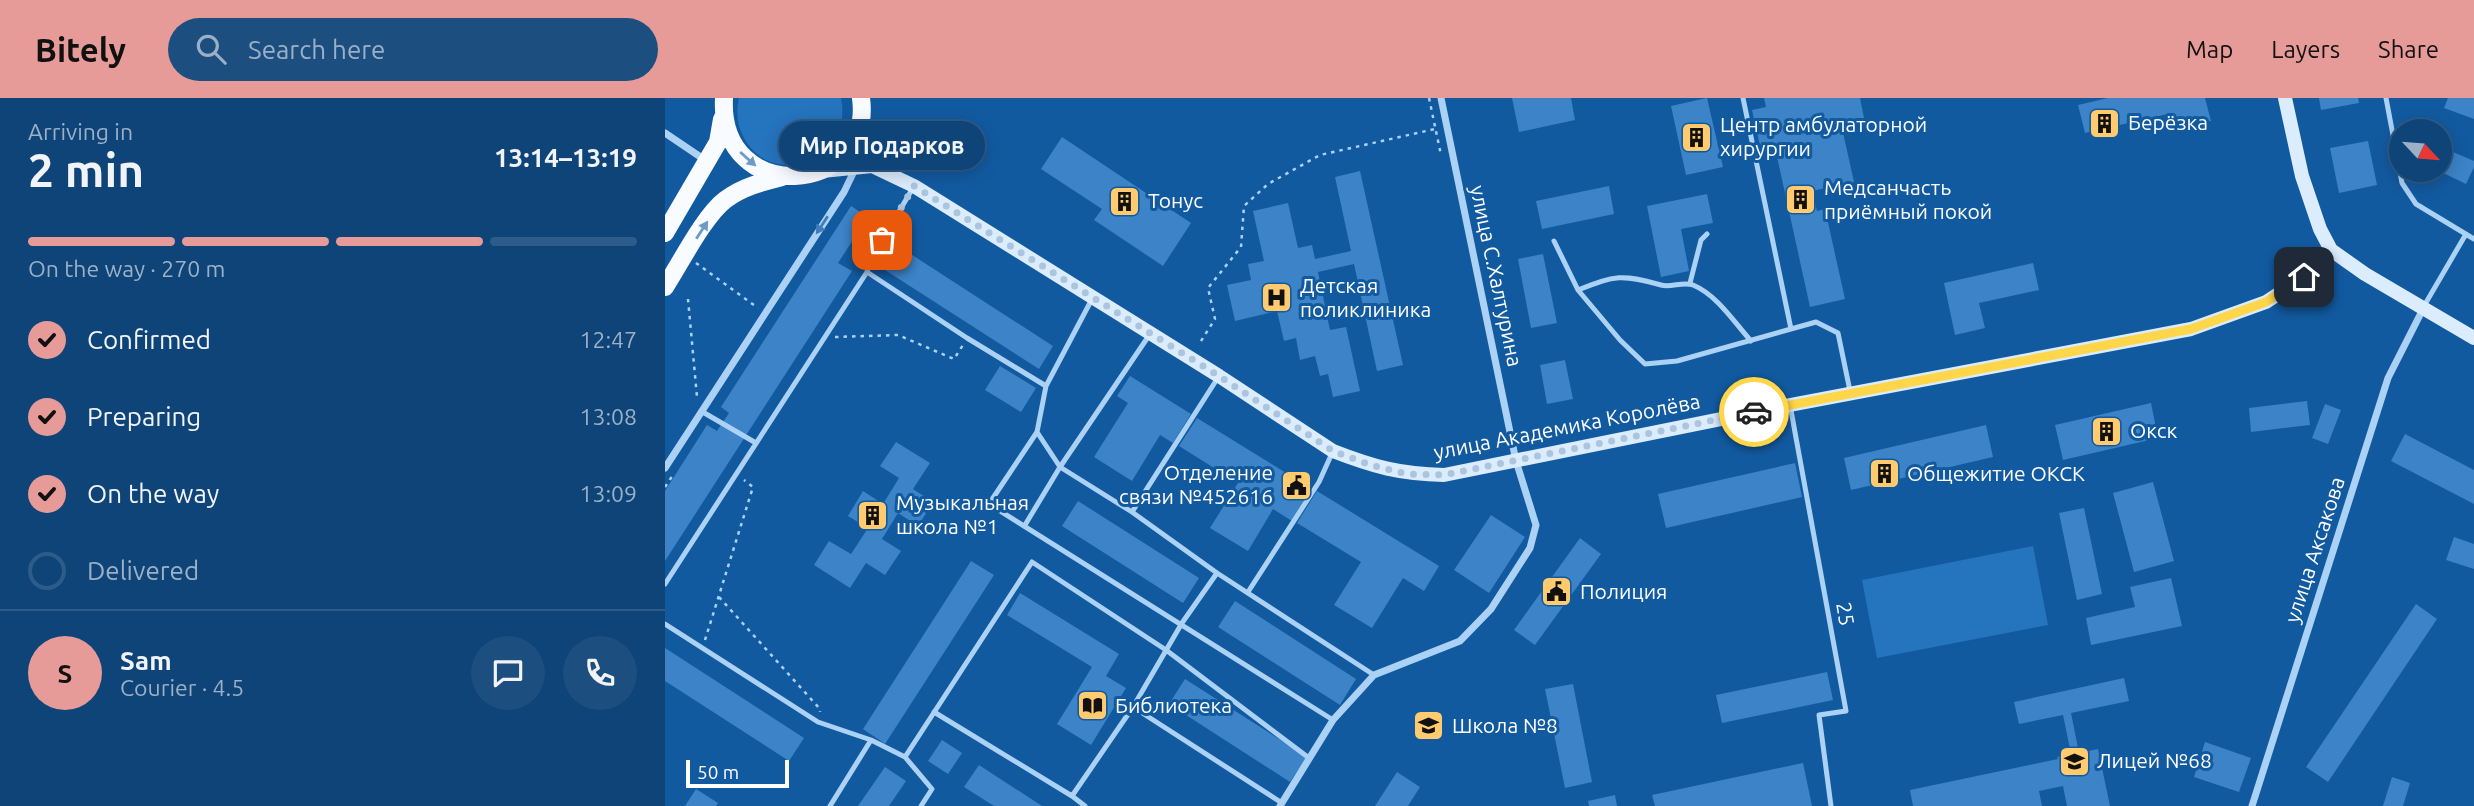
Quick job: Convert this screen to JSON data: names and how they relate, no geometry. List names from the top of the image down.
{
  "streets": {
    "street": ["улица С.Халтурина", "улица Академика Королёва", "улица Аксакова"],
    "lane": ["25"]
  },
  "crossings": [
    ["улица С.Халтурина", "улица Академика Королёва"],
    ["улица Академика Королёва", "25"]
  ],
  "places": {
    "building": [
      "Берёзка",
      "Центр амбулаторной хирургии",
      "Медсанчасть приёмный покой",
      "Тонус",
      "Окск",
      "Общежитие ОКСК",
      "Музыкальная школа №1"
    ],
    "other": ["Мир Подарков"],
    "hospital": ["Детская поликлиника"],
    "public building": ["Отделение связи №452616", "Полиция"],
    "library": ["Библиотека"],
    "school or university": ["Школа №8", "Лицей №68"]
  },
  "scale_bar": "50 m",
  "north": "bottom right",
  "page": {
    "header": "Bitely",
    "search": "Search here",
    "nav": ["Map", "Layers", "Share"],
    "heading": ["2 min", "Arriving in", "13:14–13:19"],
    "panel": ["Sam", "Courier · 4.5"],
    "bubble": "Мир Подарков",
    "bar": "On the way · 270 m",
    "list": [
      ["Confirmed", "12:47"],
      ["Preparing", "13:08"],
      ["On the way", "13:09"],
      "Delivered"
    ],
    "round": "S",
    "scale": "50 m"
  }
}
